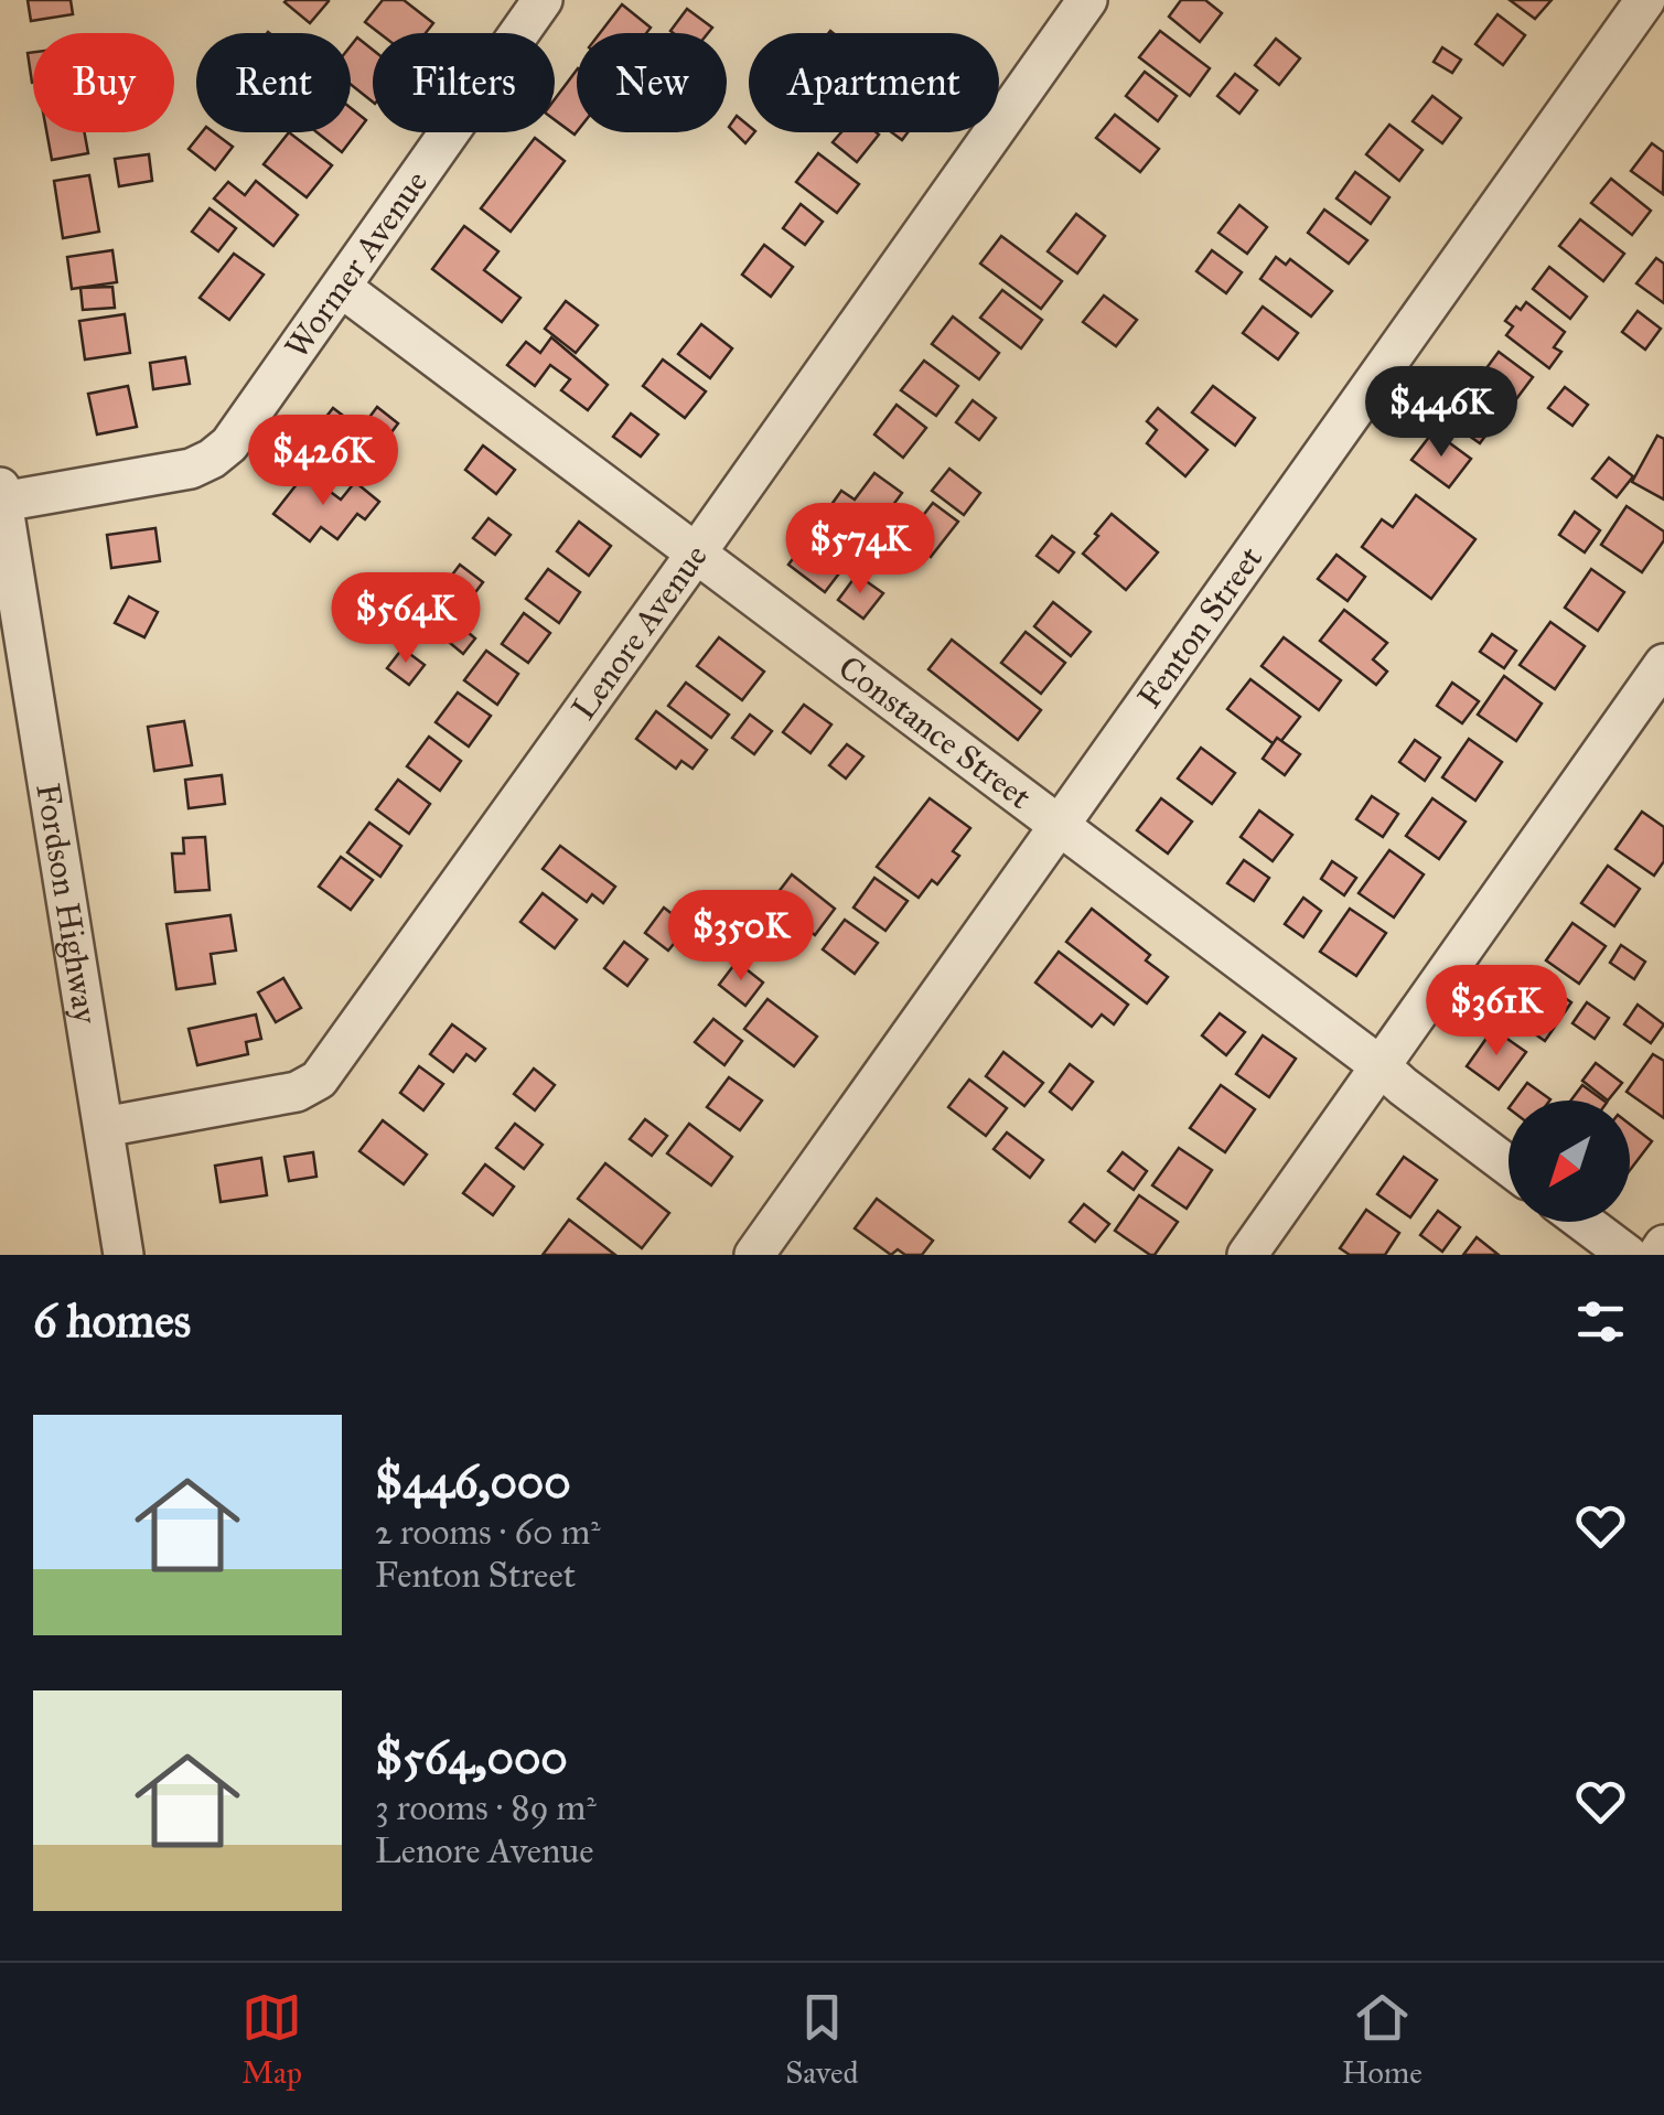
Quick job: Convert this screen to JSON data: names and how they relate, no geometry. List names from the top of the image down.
{
  "streets": {
    "street": [
      "Wormer Avenue",
      "Fenton Street",
      "Lenore Avenue",
      "Constance Street",
      "Fordson Highway"
    ]
  },
  "crossings": [
    ["Wormer Avenue", "Constance Street"],
    ["Wormer Avenue", "Fordson Highway"],
    ["Fenton Street", "Constance Street"],
    ["Lenore Avenue", "Constance Street"],
    ["Lenore Avenue", "Fordson Highway"]
  ],
  "north": "bottom left",
  "page": {
    "chip": [
      "Buy",
      "Rent",
      "Filters",
      "New",
      "Apartment"
    ],
    "price": [
      "$446K",
      "$426K",
      "$574K",
      "$564K",
      "$350K",
      "$361K"
    ],
    "heading": "6 homes",
    "list": [
      {
        "name": "$446,000",
        "note": "2 rooms · 60 m² · Fenton Street"
      },
      {
        "name": "$564,000",
        "note": "3 rooms · 89 m² · Lenore Avenue"
      }
    ],
    "tabs": ["Map", "Saved", "Home"]
  }
}
